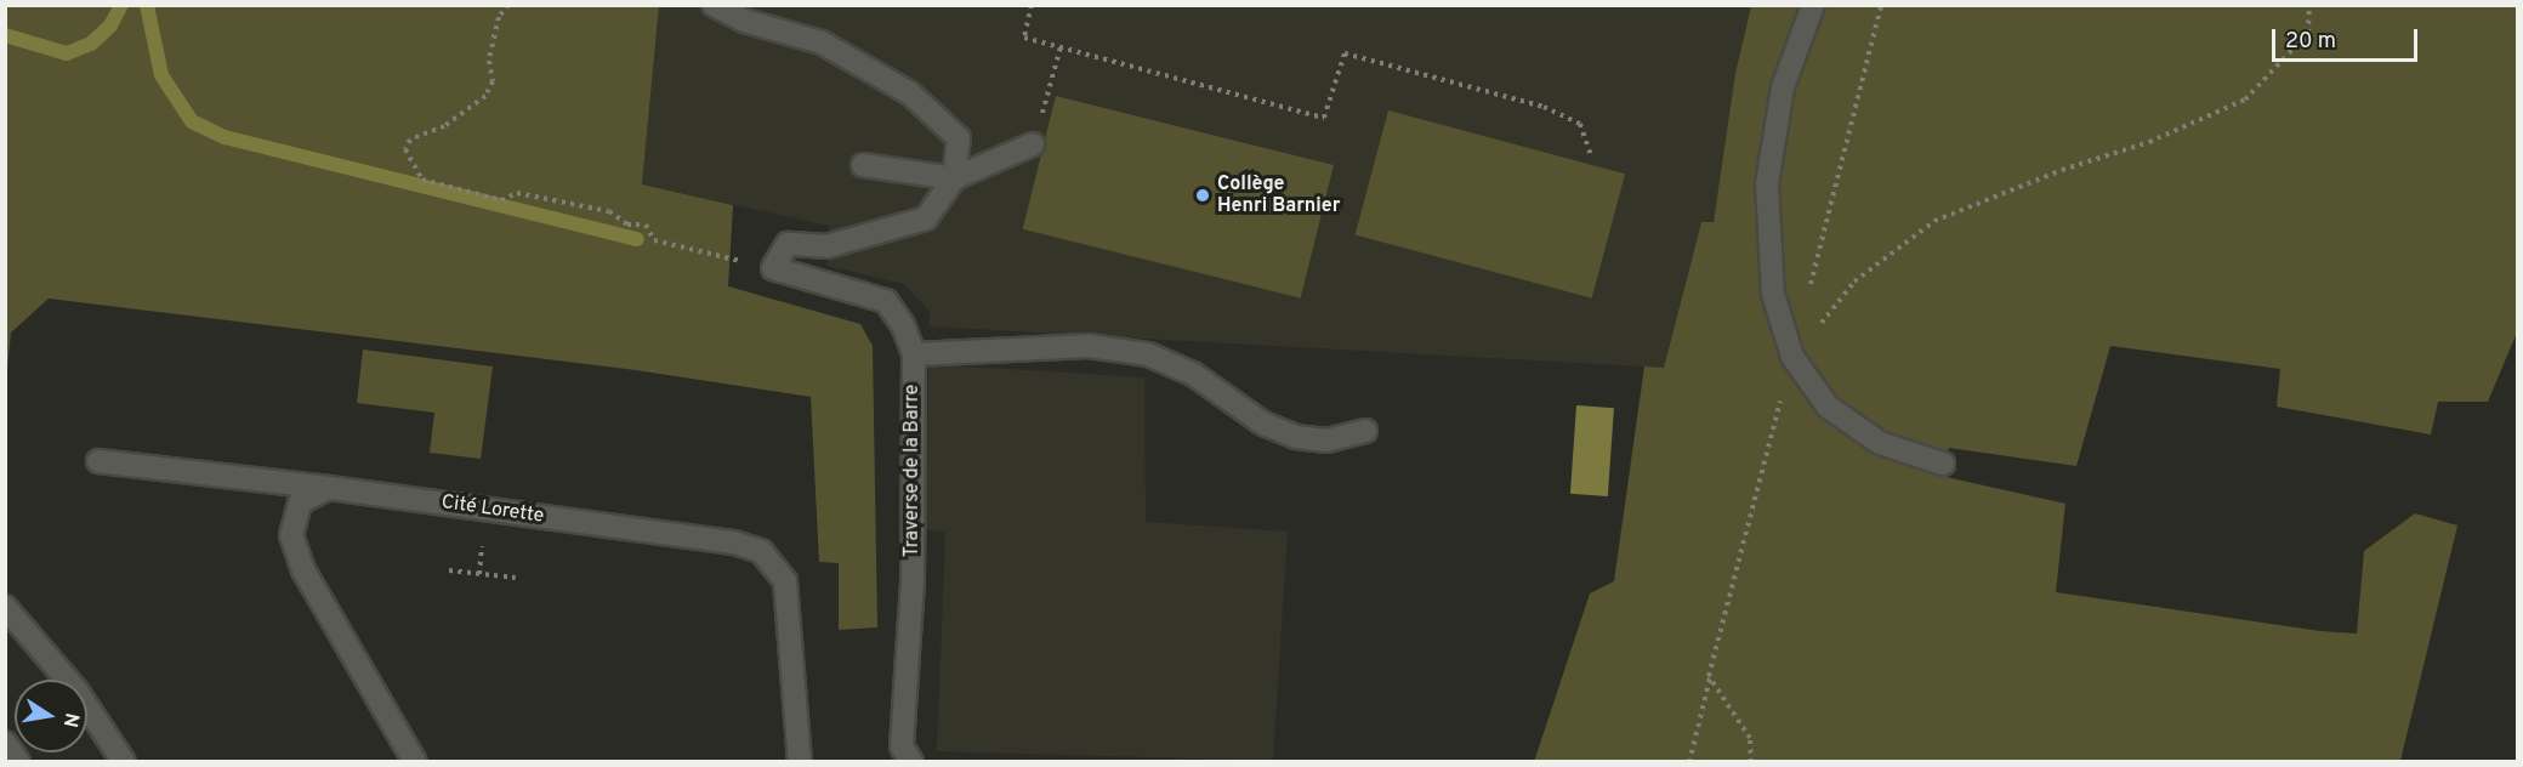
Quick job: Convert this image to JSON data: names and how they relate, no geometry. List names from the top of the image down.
{
  "streets": {
    "street": ["Traverse de la Barre", "Cité Lorette"]
  },
  "places": ["Collège Henri Barnier"],
  "scale_bar": "20 m",
  "north": "right"
}
